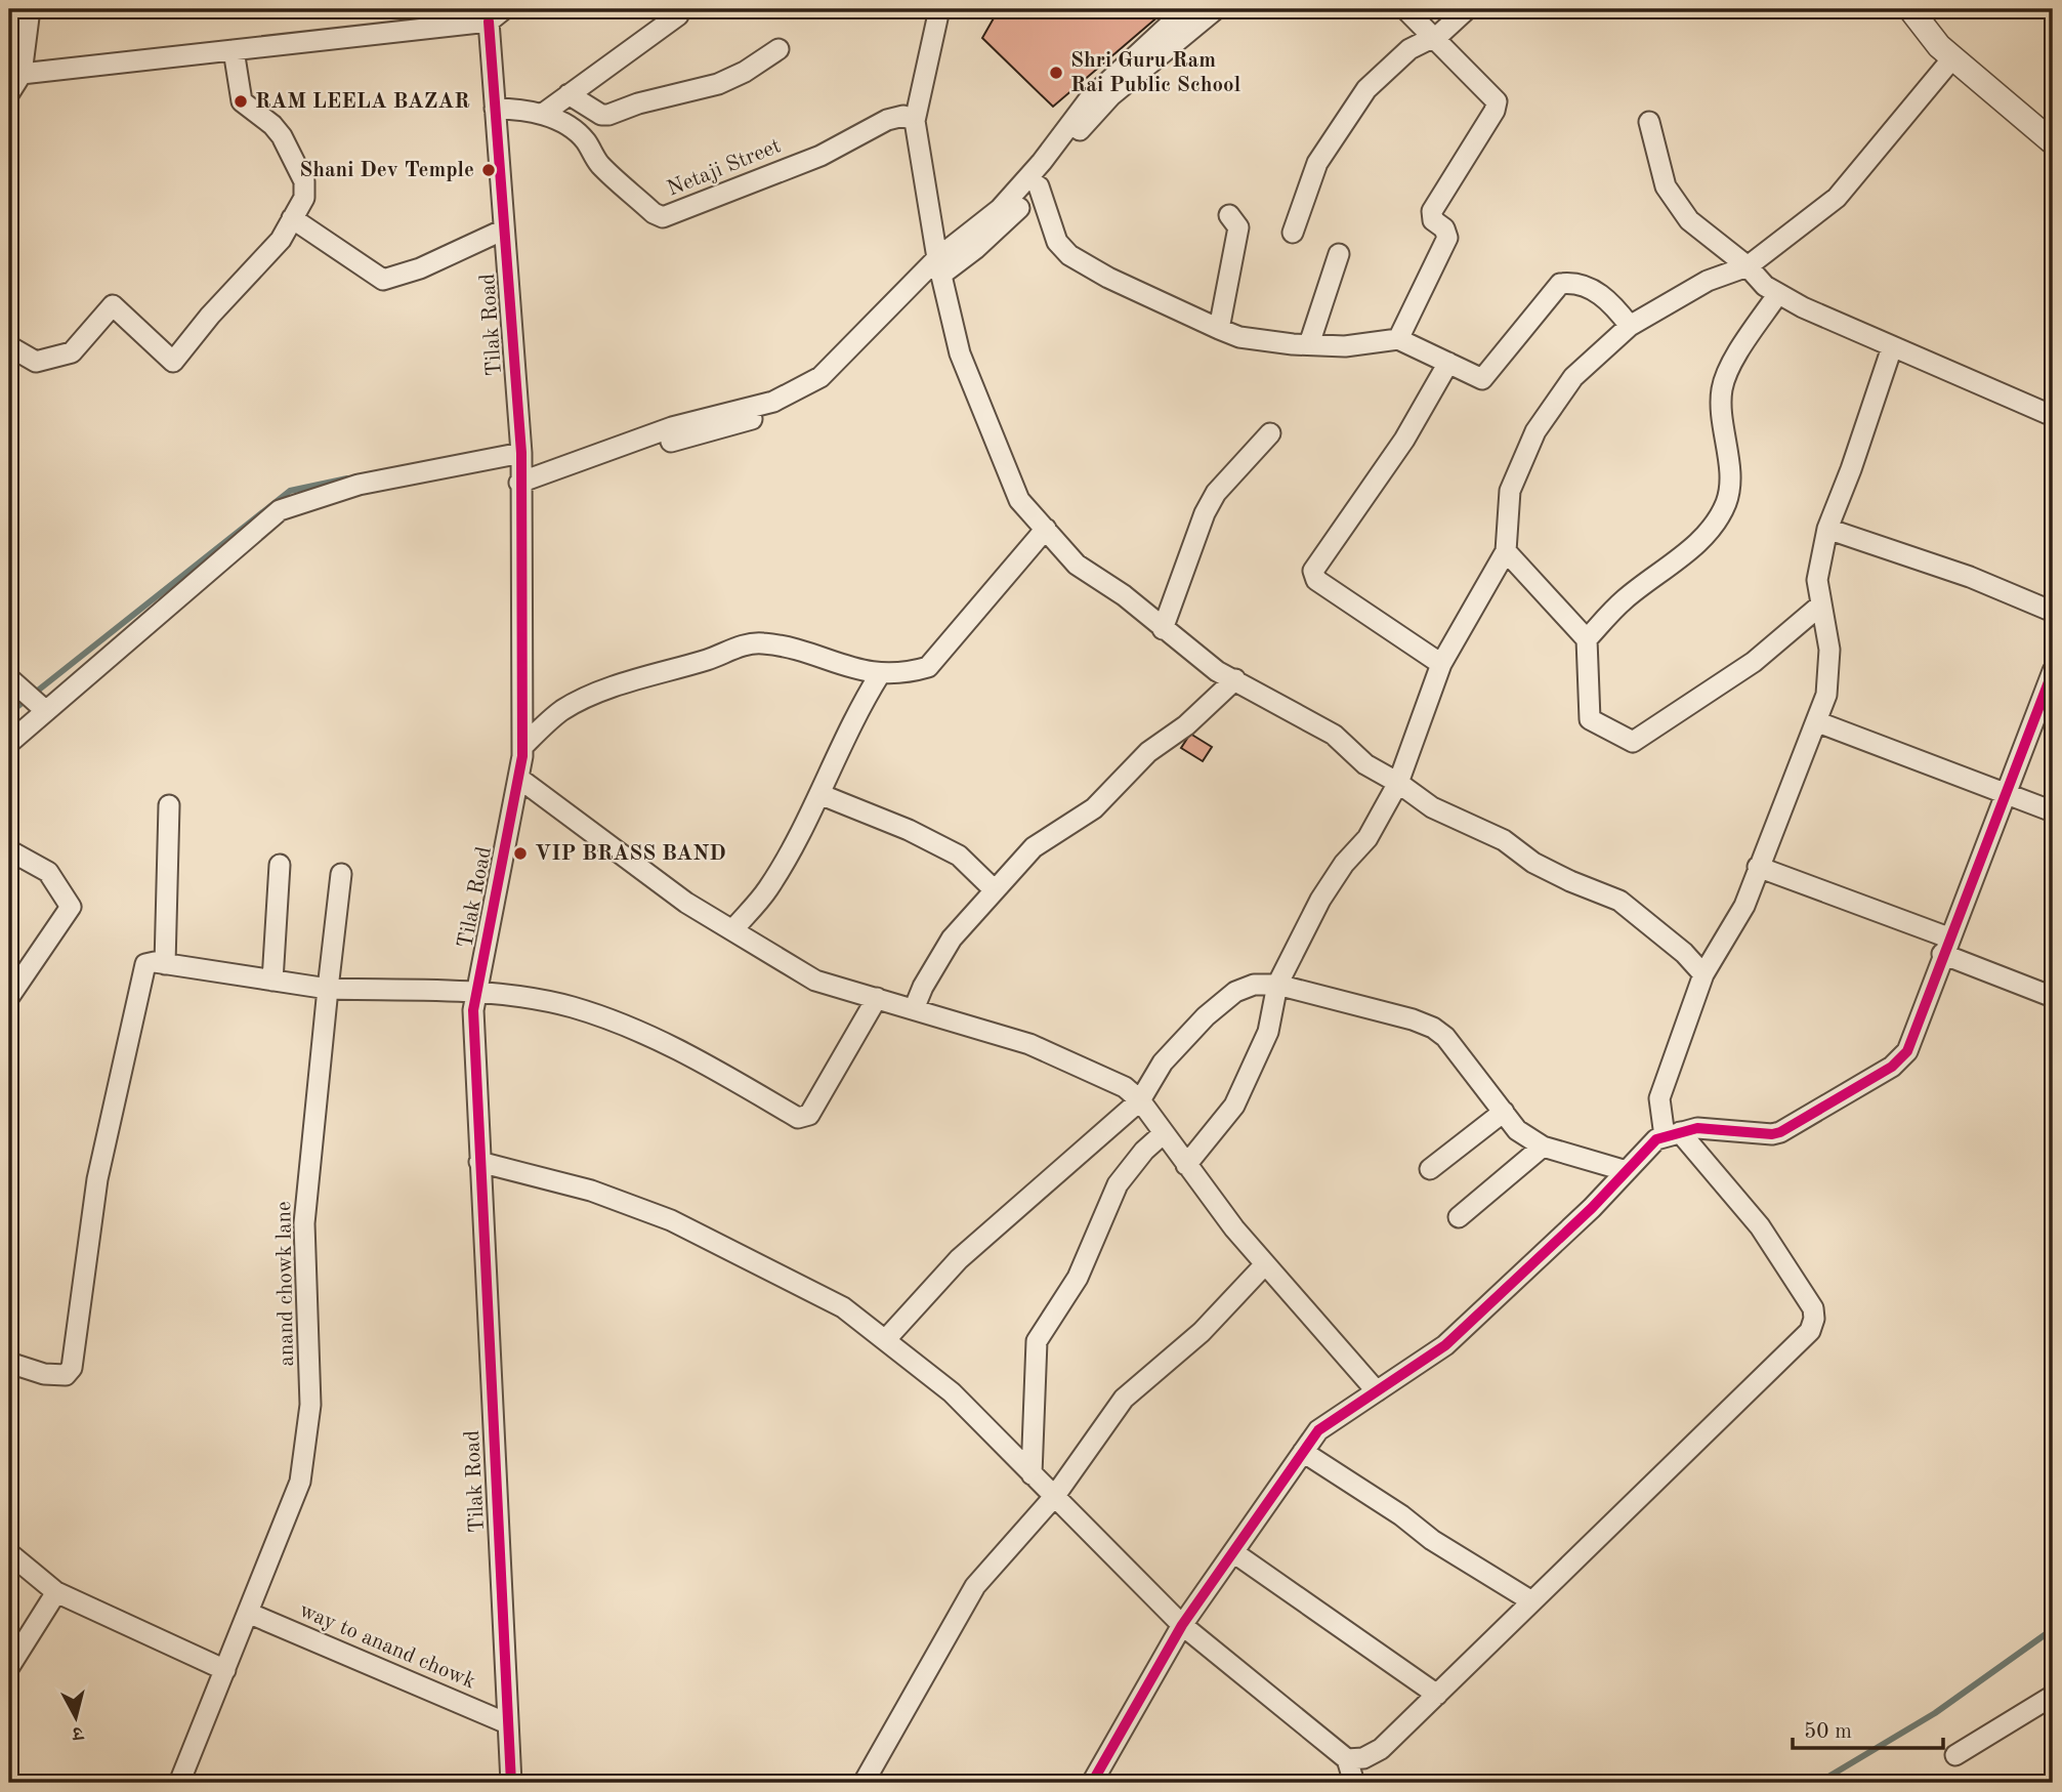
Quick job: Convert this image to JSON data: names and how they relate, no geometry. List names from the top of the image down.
{
  "streets": {
    "street": [
      "Netaji Street",
      "Tilak Road",
      "anand chowk lane",
      "way to anand chowk"
    ]
  },
  "crossings": [
    ["Netaji Street", "Tilak Road"],
    ["Tilak Road", "way to anand chowk"],
    ["anand chowk lane", "way to anand chowk"]
  ],
  "places": [
    "Shri Guru Ram Rai Public School",
    "RAM LEELA BAZAR",
    "Shani Dev Temple",
    "VIP BRASS BAND"
  ],
  "scale_bar": "50 m",
  "north": "bottom"
}
